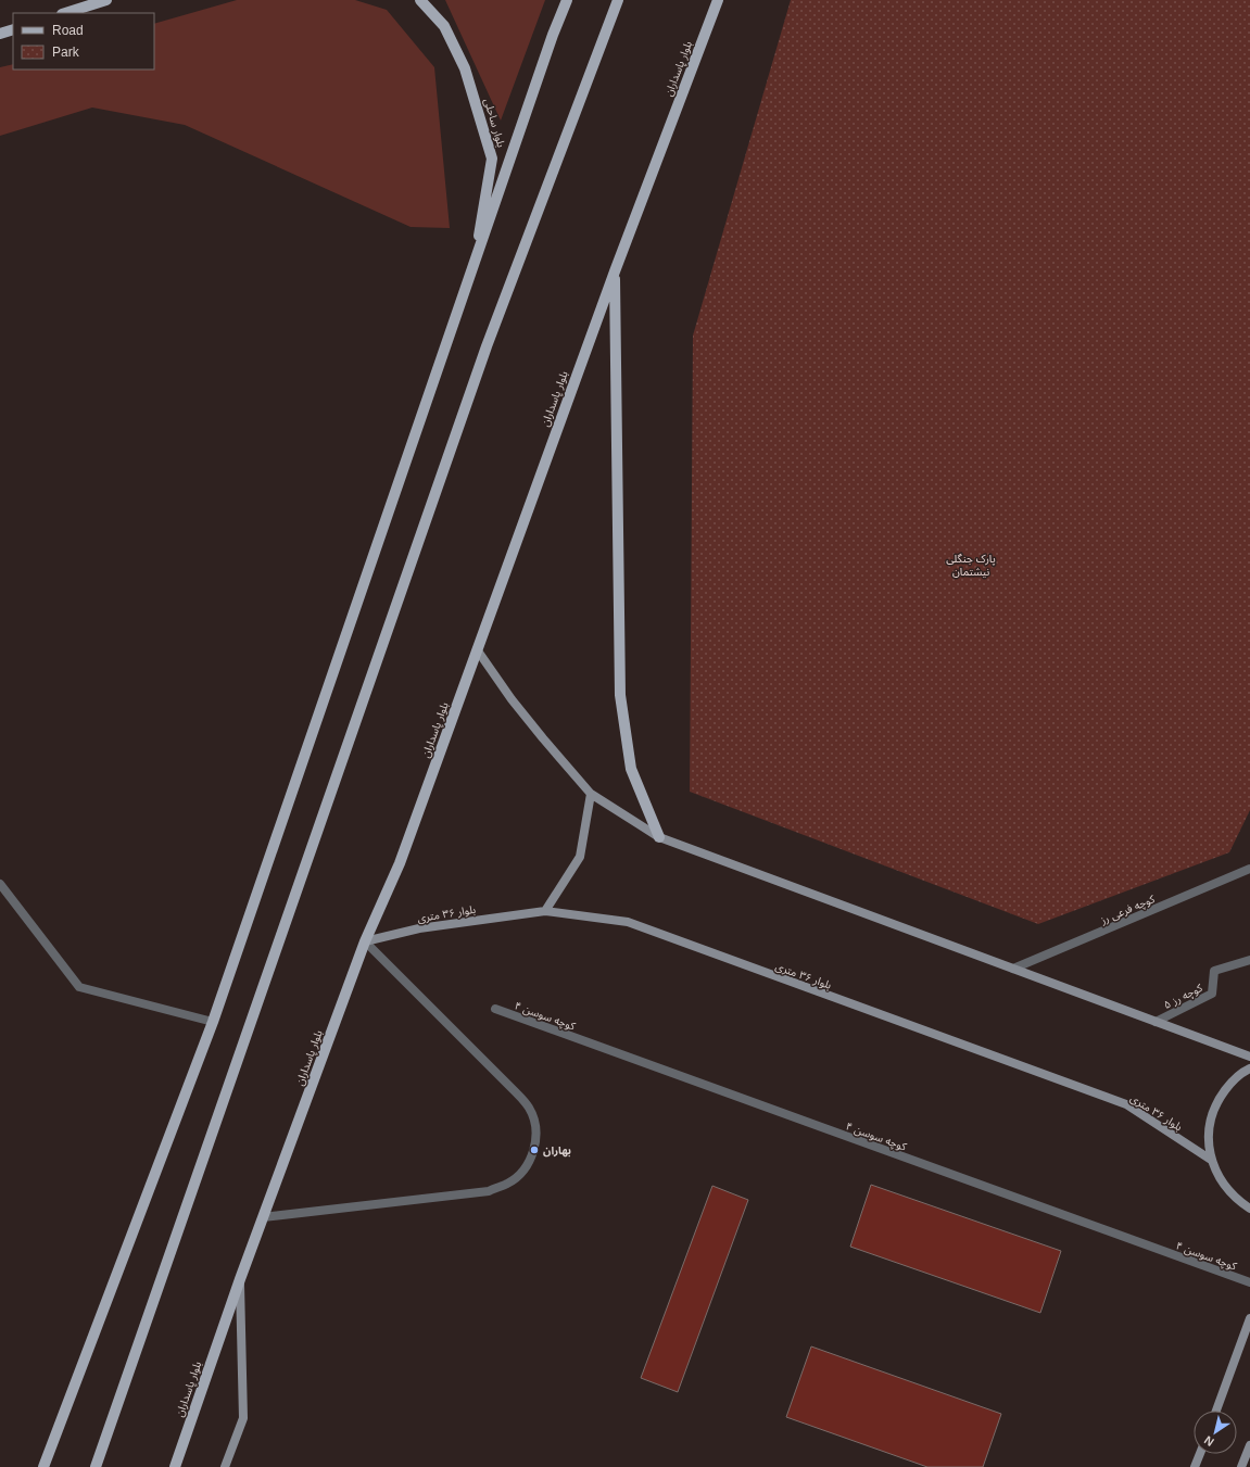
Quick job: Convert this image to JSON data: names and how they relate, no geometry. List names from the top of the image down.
{
  "streets": {
    "main road": ["بلوار پاسداران", "بلوار ساحلی", "بلوار ۳۶ متری"],
    "street": ["کوچه فرعی رز", "کوچه رز ۵", "کوچه سوسن ۴"]
  },
  "crossings": [
    ["بلوار پاسداران", "بلوار ۳۶ متری"]
  ],
  "parks": ["پارک جنگلی نیشتمان"],
  "places": ["بهاران"],
  "legend": ["Road", "Park"],
  "north": "bottom left"
}
